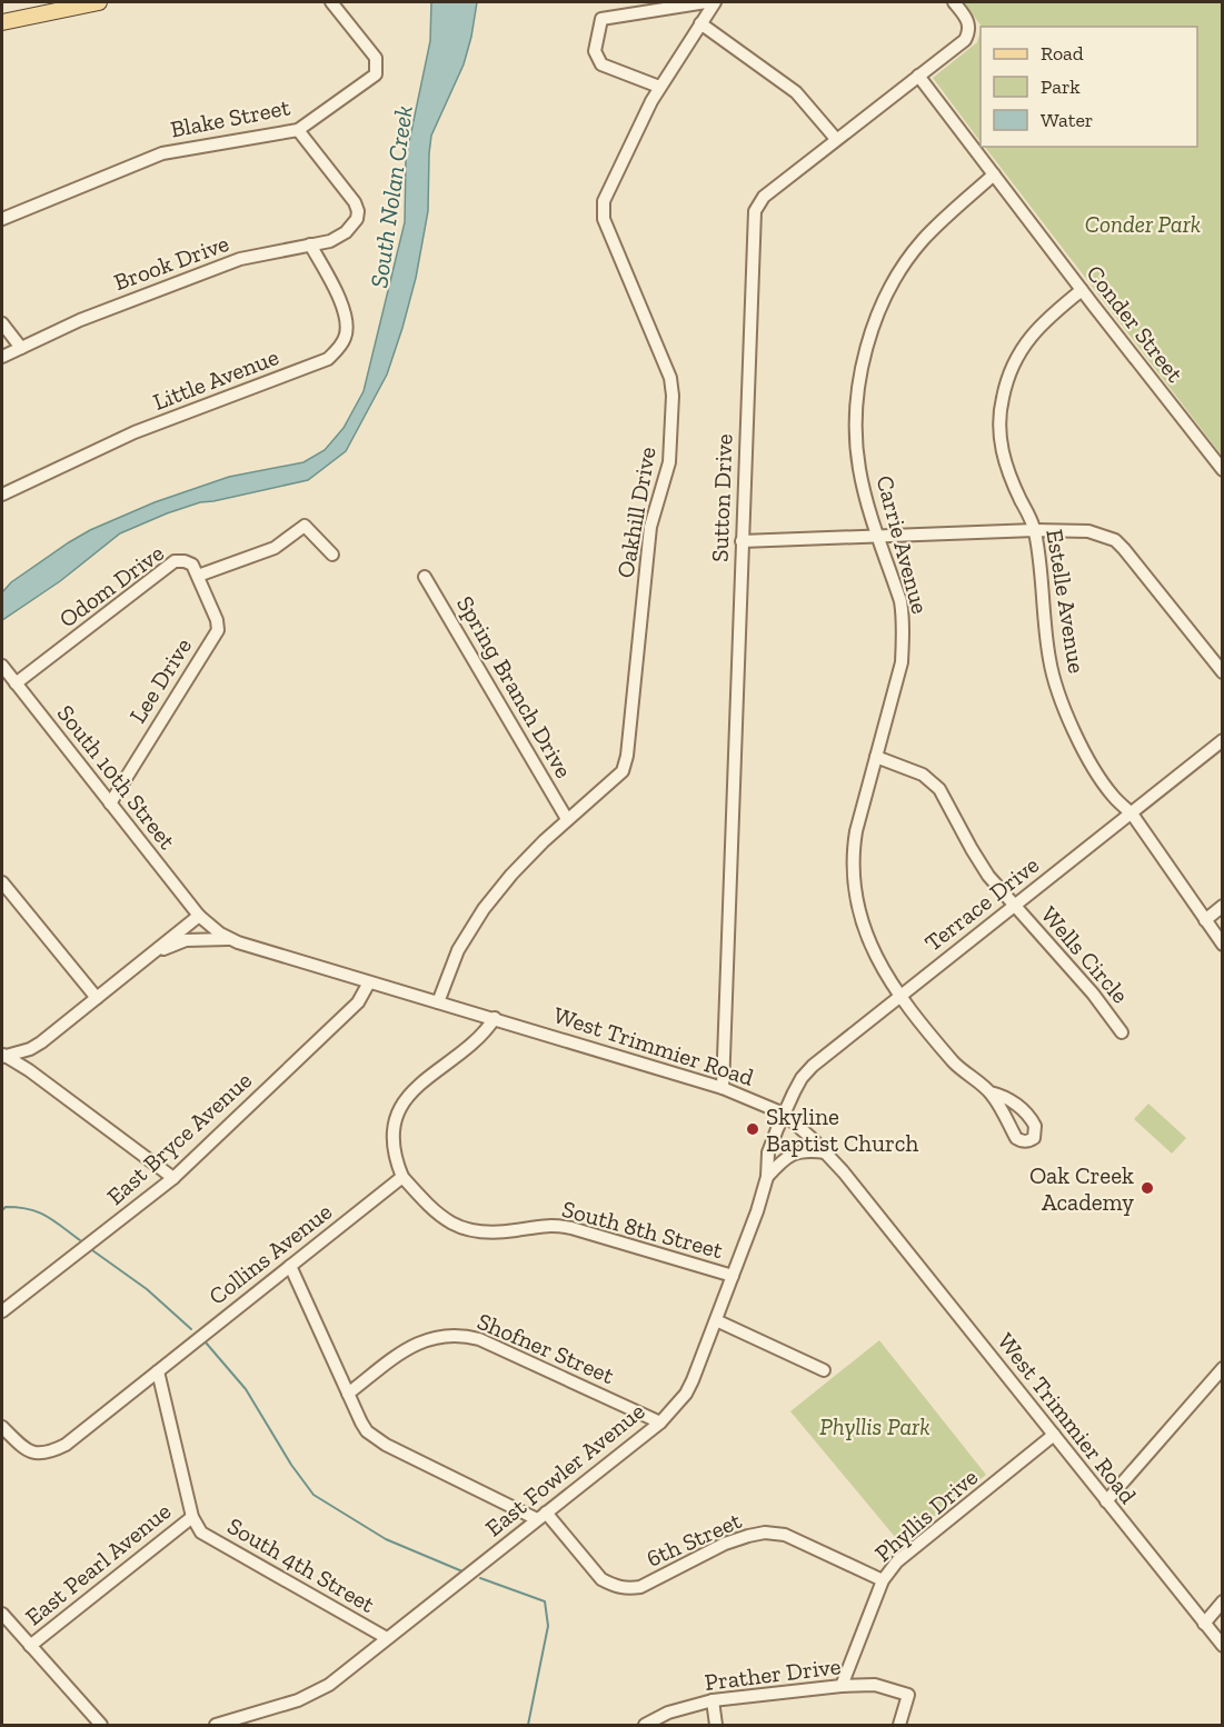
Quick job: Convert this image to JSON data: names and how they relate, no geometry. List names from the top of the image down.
{
  "streets": {
    "street": [
      "Blake Street",
      "Brook Drive",
      "Conder Street",
      "Little Avenue",
      "Sutton Drive",
      "Oakhill Drive",
      "Carrie Avenue",
      "Odom Drive",
      "Estelle Avenue",
      "Lee Drive",
      "Spring Branch Drive",
      "South 10th Street",
      "Terrace Drive",
      "Wells Circle",
      "West Trimmier Road",
      "East Bryce Avenue",
      "South 8th Street",
      "Collins Avenue",
      "Shofner Street",
      "East Fowler Avenue",
      "Phyllis Drive",
      "6th Street",
      "East Pearl Avenue",
      "South 4th Street",
      "Prather Drive"
    ]
  },
  "crossings": [
    ["Blake Street", "Brook Drive"],
    ["Brook Drive", "Little Avenue"],
    ["Conder Street", "Sutton Drive"],
    ["Conder Street", "Carrie Avenue"],
    ["Conder Street", "Estelle Avenue"],
    ["Sutton Drive", "West Trimmier Road"],
    ["Oakhill Drive", "Spring Branch Drive"],
    ["Oakhill Drive", "West Trimmier Road"],
    ["Carrie Avenue", "Terrace Drive"],
    ["Carrie Avenue", "Wells Circle"],
    ["Odom Drive", "Lee Drive"],
    ["Odom Drive", "South 10th Street"],
    ["Estelle Avenue", "Terrace Drive"],
    ["Lee Drive", "South 10th Street"],
    ["South 10th Street", "West Trimmier Road"],
    ["Terrace Drive", "Wells Circle"],
    ["Terrace Drive", "West Trimmier Road"],
    ["Terrace Drive", "East Fowler Avenue"],
    ["West Trimmier Road", "East Bryce Avenue"],
    ["West Trimmier Road", "East Fowler Avenue"],
    ["West Trimmier Road", "Phyllis Drive"],
    ["South 8th Street", "Collins Avenue"],
    ["South 8th Street", "East Fowler Avenue"],
    ["Shofner Street", "East Fowler Avenue"],
    ["East Fowler Avenue", "6th Street"],
    ["East Fowler Avenue", "South 4th Street"],
    ["Phyllis Drive", "6th Street"],
    ["Phyllis Drive", "Prather Drive"],
    ["East Pearl Avenue", "South 4th Street"]
  ],
  "water": ["South Nolan Creek"],
  "parks": ["Conder Park", "Phyllis Park"],
  "places": ["Skyline Baptist Church", "Oak Creek Academy"],
  "legend": ["Road", "Park", "Water"]
}
